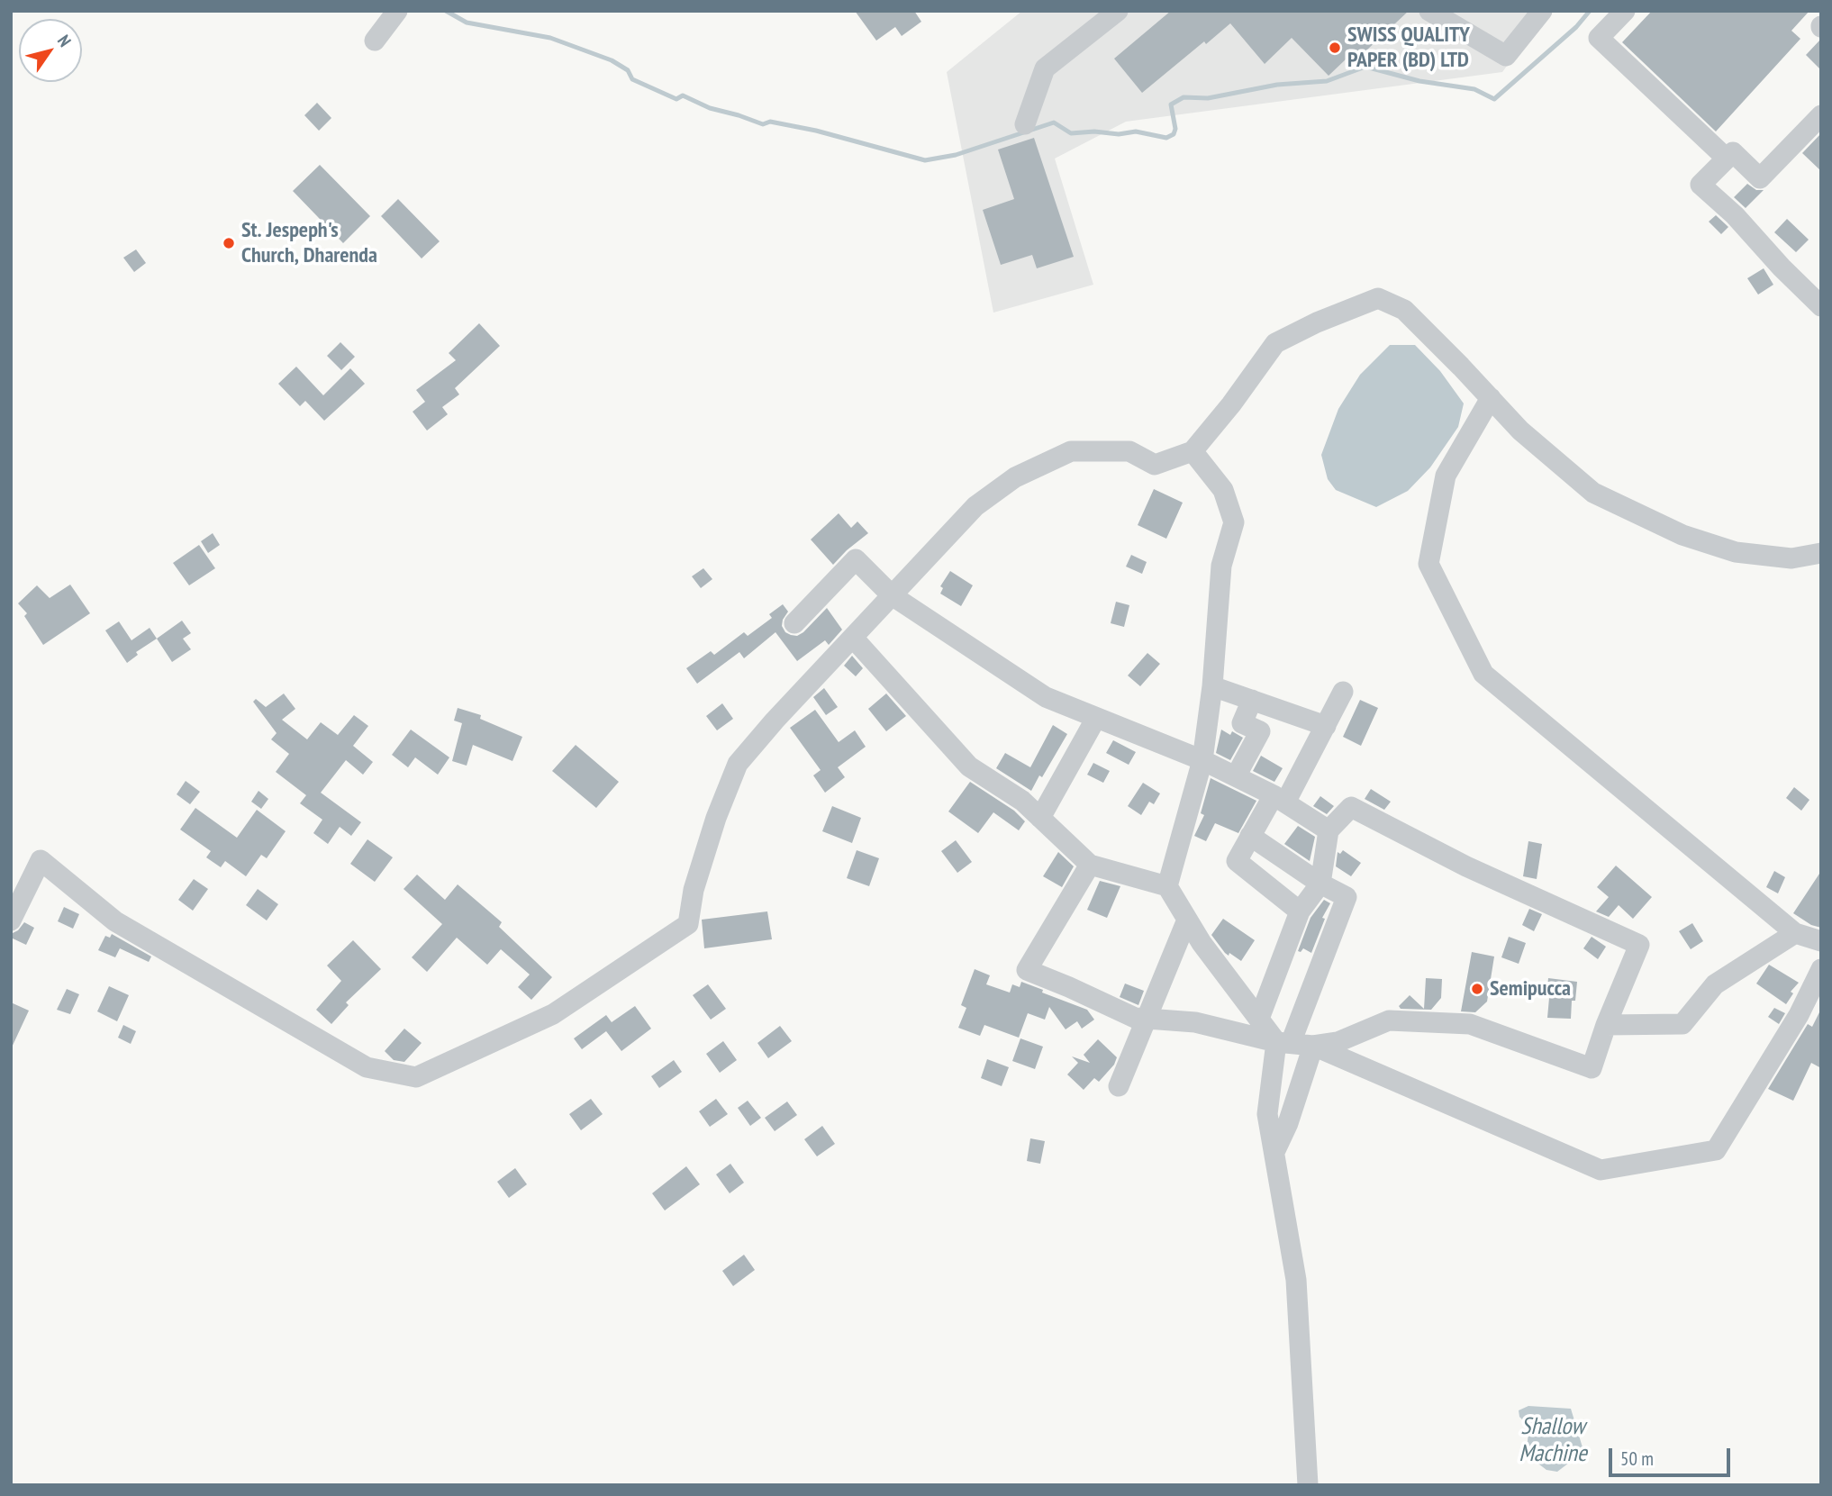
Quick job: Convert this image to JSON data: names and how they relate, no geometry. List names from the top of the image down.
{
  "water": ["Shallow Machine"],
  "places": ["SWISS QUALITY PAPER (BD) LTD", "St. Jespeph's Church, Dharenda", "Semipucca"],
  "scale_bar": "50 m",
  "north": "top right"
}
